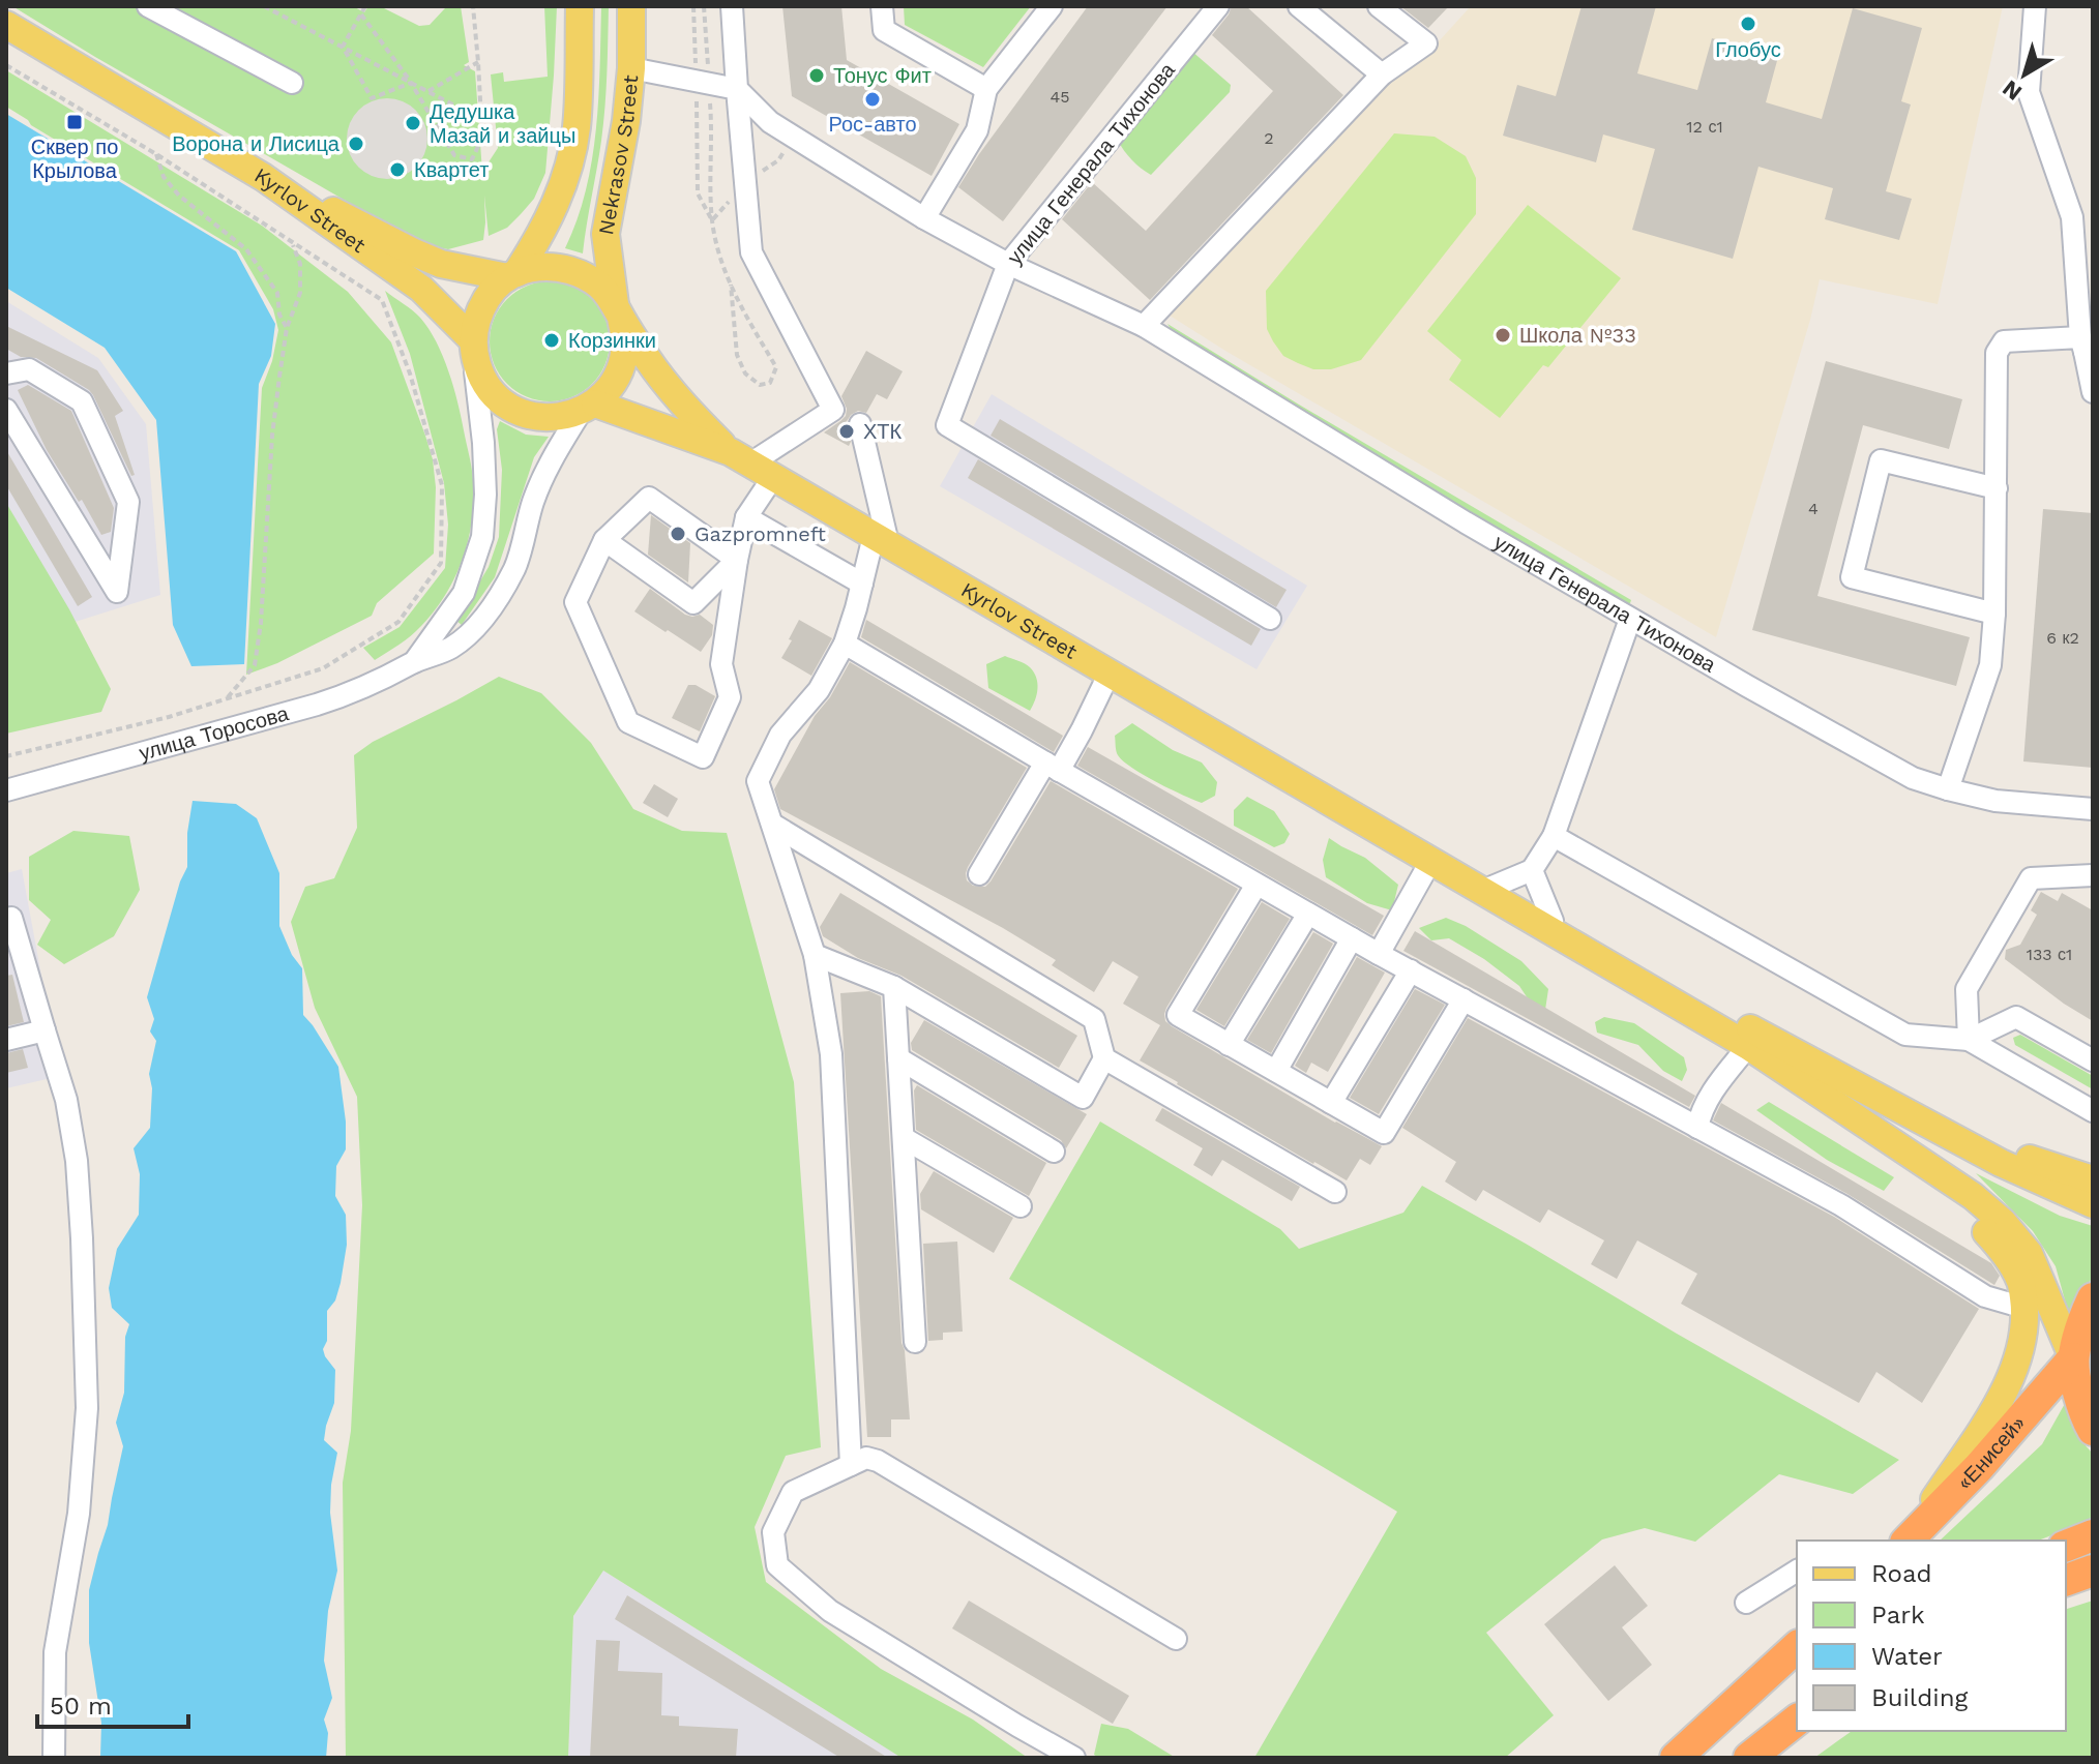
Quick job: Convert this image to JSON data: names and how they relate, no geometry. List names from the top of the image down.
{
  "streets": {
    "highway": ["«Енисей»"],
    "main road": ["Nekrasov Street", "Kyrlov Street"],
    "street": ["улица Генерала Тихонова", "улица Торосова"]
  },
  "crossings": [
    ["Nekrasov Street", "Kyrlov Street"],
    ["Nekrasov Street", "улица Торосова"],
    ["Kyrlov Street", "улица Торосова"]
  ],
  "places": {
    "other": [
      "Глобус",
      "Тонус Фит",
      "Рос-авто",
      "Дедушка Мазай и зайцы",
      "Ворона и Лисица",
      "Квартет",
      "Школа №33",
      "Корзинки",
      "ХТК",
      "Gazpromneft"
    ],
    "transit": ["Сквер по Крылова"]
  },
  "house_numbers": [
    "45",
    "12 с1",
    "2",
    "4",
    "6 к2",
    "133 с1"
  ],
  "legend": [
    "Road",
    "Park",
    "Water",
    "Building"
  ],
  "scale_bar": "50 m",
  "north": "bottom left"
}
